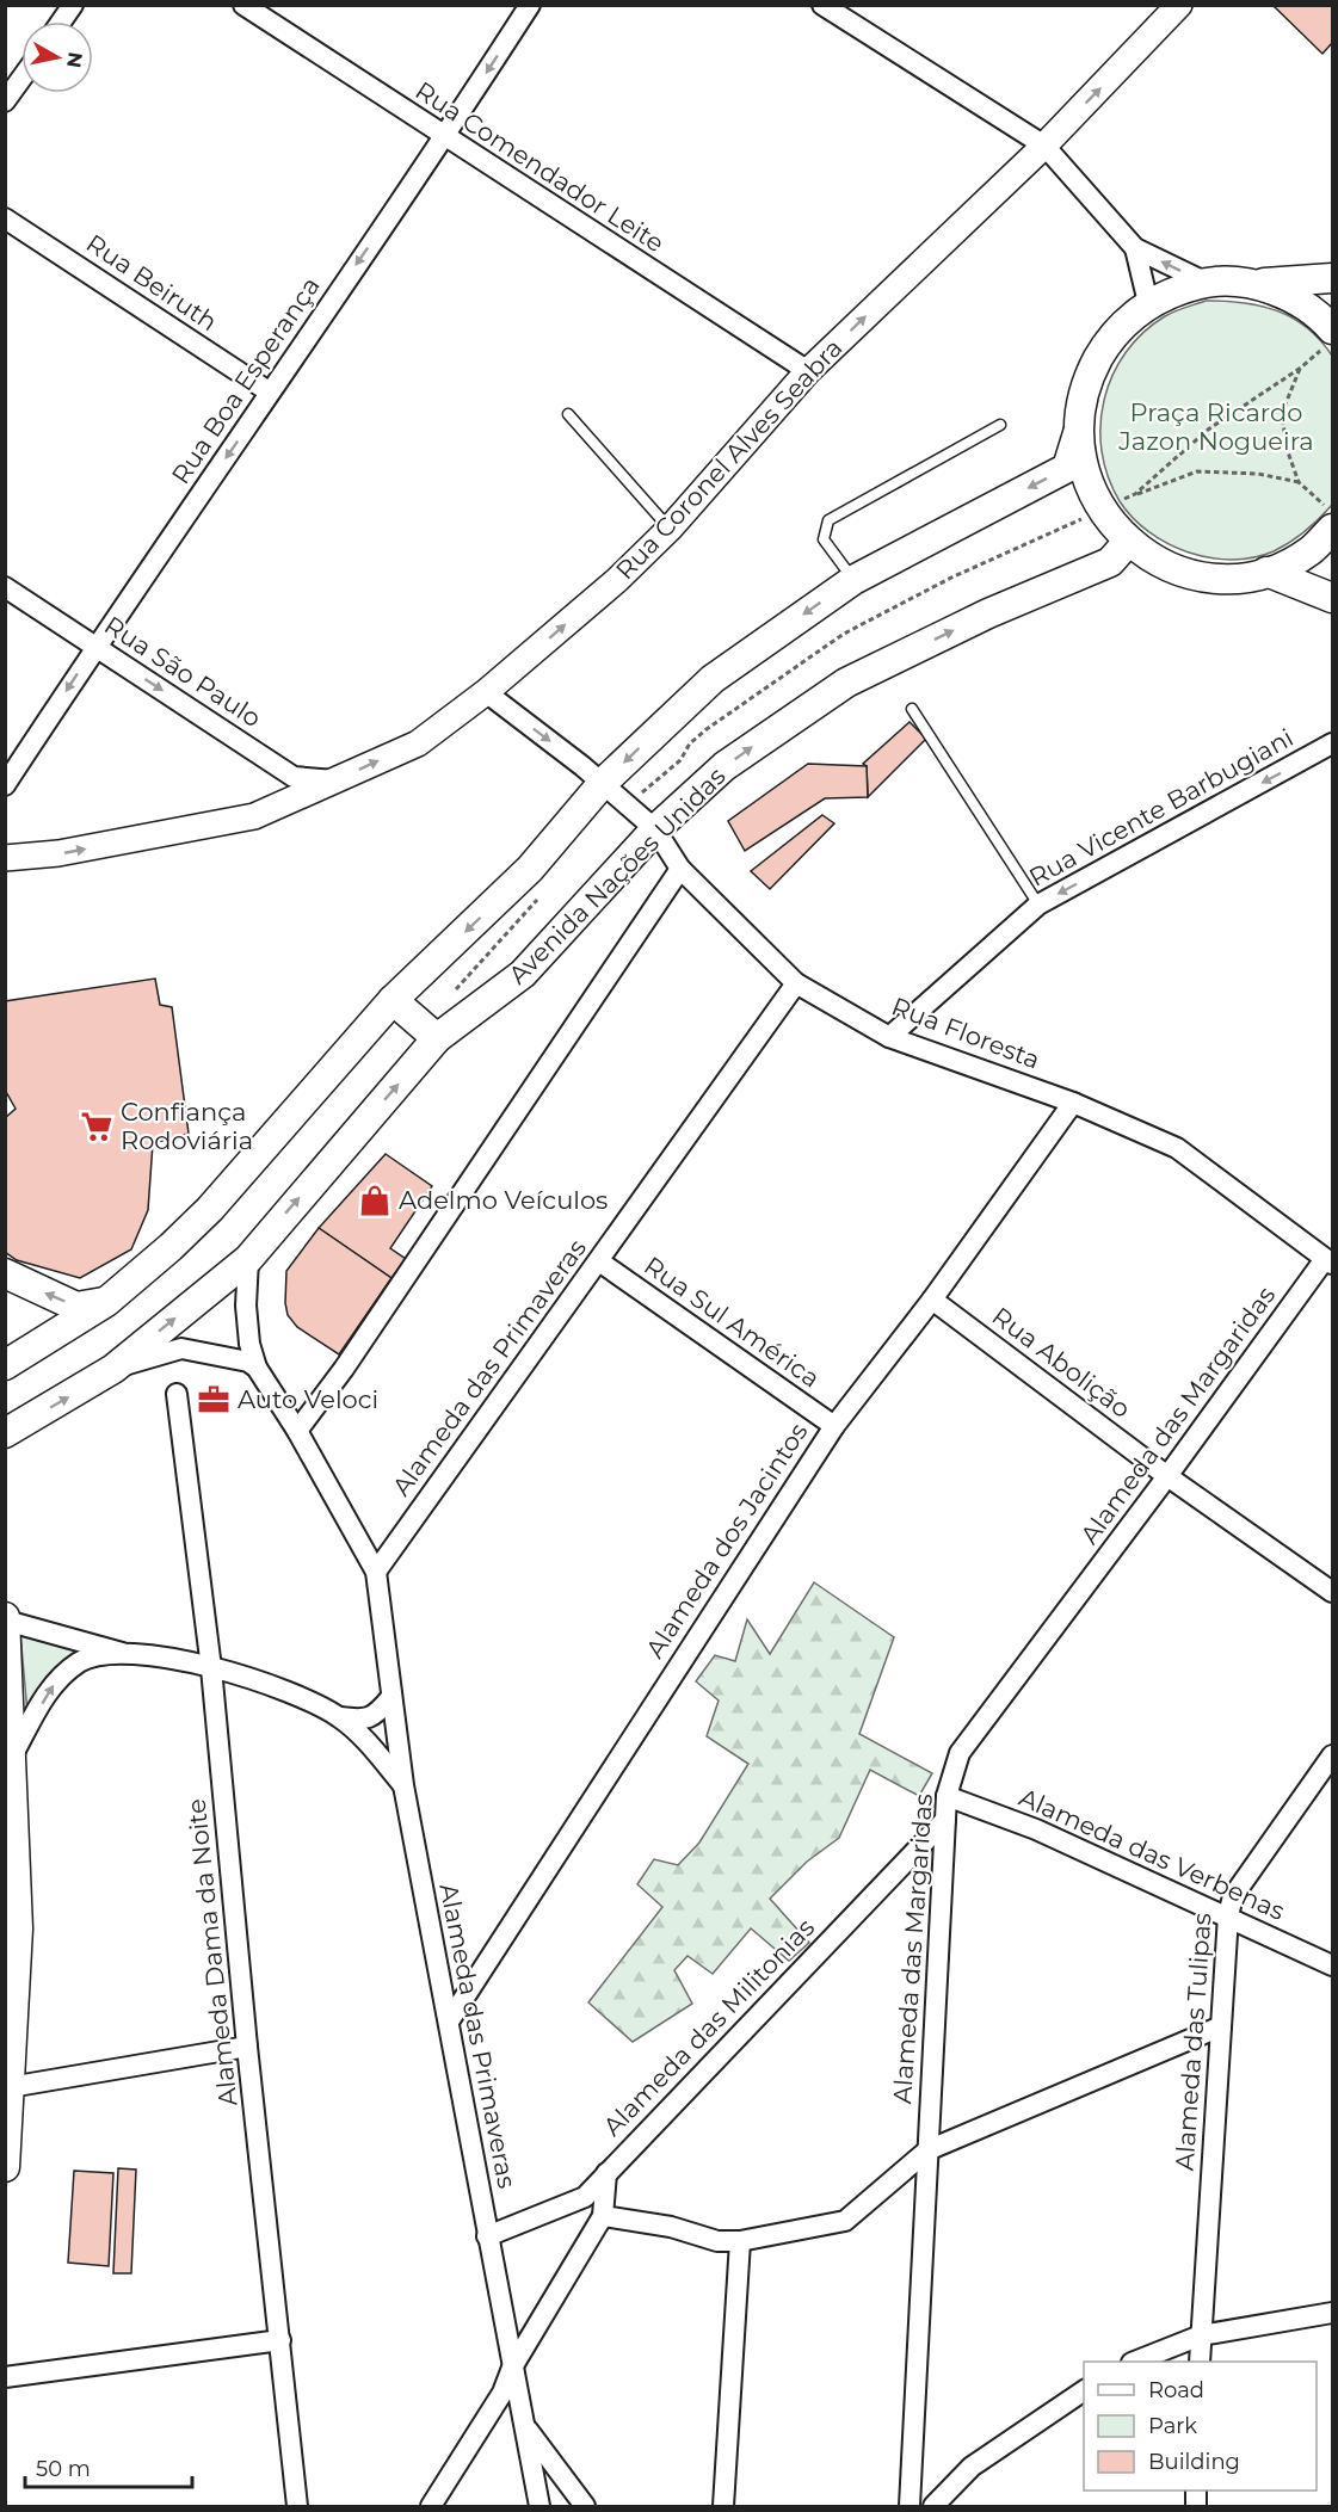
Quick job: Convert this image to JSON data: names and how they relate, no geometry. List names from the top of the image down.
{
  "streets": {
    "main road": ["Avenida Nações Unidas"],
    "street": [
      "Rua Comendador Leite",
      "Rua Beiruth",
      "Rua Boa Esperança",
      "Rua Coronel Alves Seabra",
      "Rua São Paulo",
      "Rua Vicente Barbugiani",
      "Rua Floresta",
      "Rua Sul América",
      "Rua Abolição",
      "Alameda das Primaveras",
      "Alameda das Margaridas",
      "Alameda dos Jacintos",
      "Alameda das Verbenas",
      "Alameda Dama da Noite",
      "Alameda das Militonias",
      "Alameda das Tulipas"
    ]
  },
  "crossings": [
    ["Rua Comendador Leite", "Rua Boa Esperança"],
    ["Rua Comendador Leite", "Rua Coronel Alves Seabra"],
    ["Rua Beiruth", "Rua Boa Esperança"],
    ["Rua Boa Esperança", "Rua São Paulo"],
    ["Rua Coronel Alves Seabra", "Rua São Paulo"],
    ["Rua Coronel Alves Seabra", "Rua Floresta"],
    ["Rua Vicente Barbugiani", "Rua Floresta"],
    ["Avenida Nações Unidas", "Rua Floresta"],
    ["Avenida Nações Unidas", "Alameda das Primaveras"],
    ["Rua Floresta", "Alameda das Primaveras"],
    ["Rua Floresta", "Alameda das Margaridas"],
    ["Rua Floresta", "Alameda dos Jacintos"],
    ["Rua Sul América", "Alameda das Primaveras"],
    ["Rua Sul América", "Alameda dos Jacintos"],
    ["Rua Abolição", "Alameda das Margaridas"],
    ["Rua Abolição", "Alameda dos Jacintos"],
    ["Alameda das Primaveras", "Alameda dos Jacintos"],
    ["Alameda das Primaveras", "Alameda das Militonias"],
    ["Alameda das Margaridas", "Alameda das Verbenas"],
    ["Alameda das Margaridas", "Alameda das Militonias"],
    ["Alameda das Verbenas", "Alameda das Tulipas"]
  ],
  "one_way": [
    "Rua Boa Esperança",
    "Rua Coronel Alves Seabra",
    "Rua São Paulo",
    "Rua Vicente Barbugiani"
  ],
  "parks": ["Praça Ricardo Jazon Nogueira"],
  "places": {
    "supermarket": ["Confiança Rodoviária"],
    "shop": ["Adelmo Veículos"],
    "office": ["Auto Veloci"]
  },
  "legend": ["Road", "Park", "Building"],
  "scale_bar": "50 m",
  "north": "right"
}
